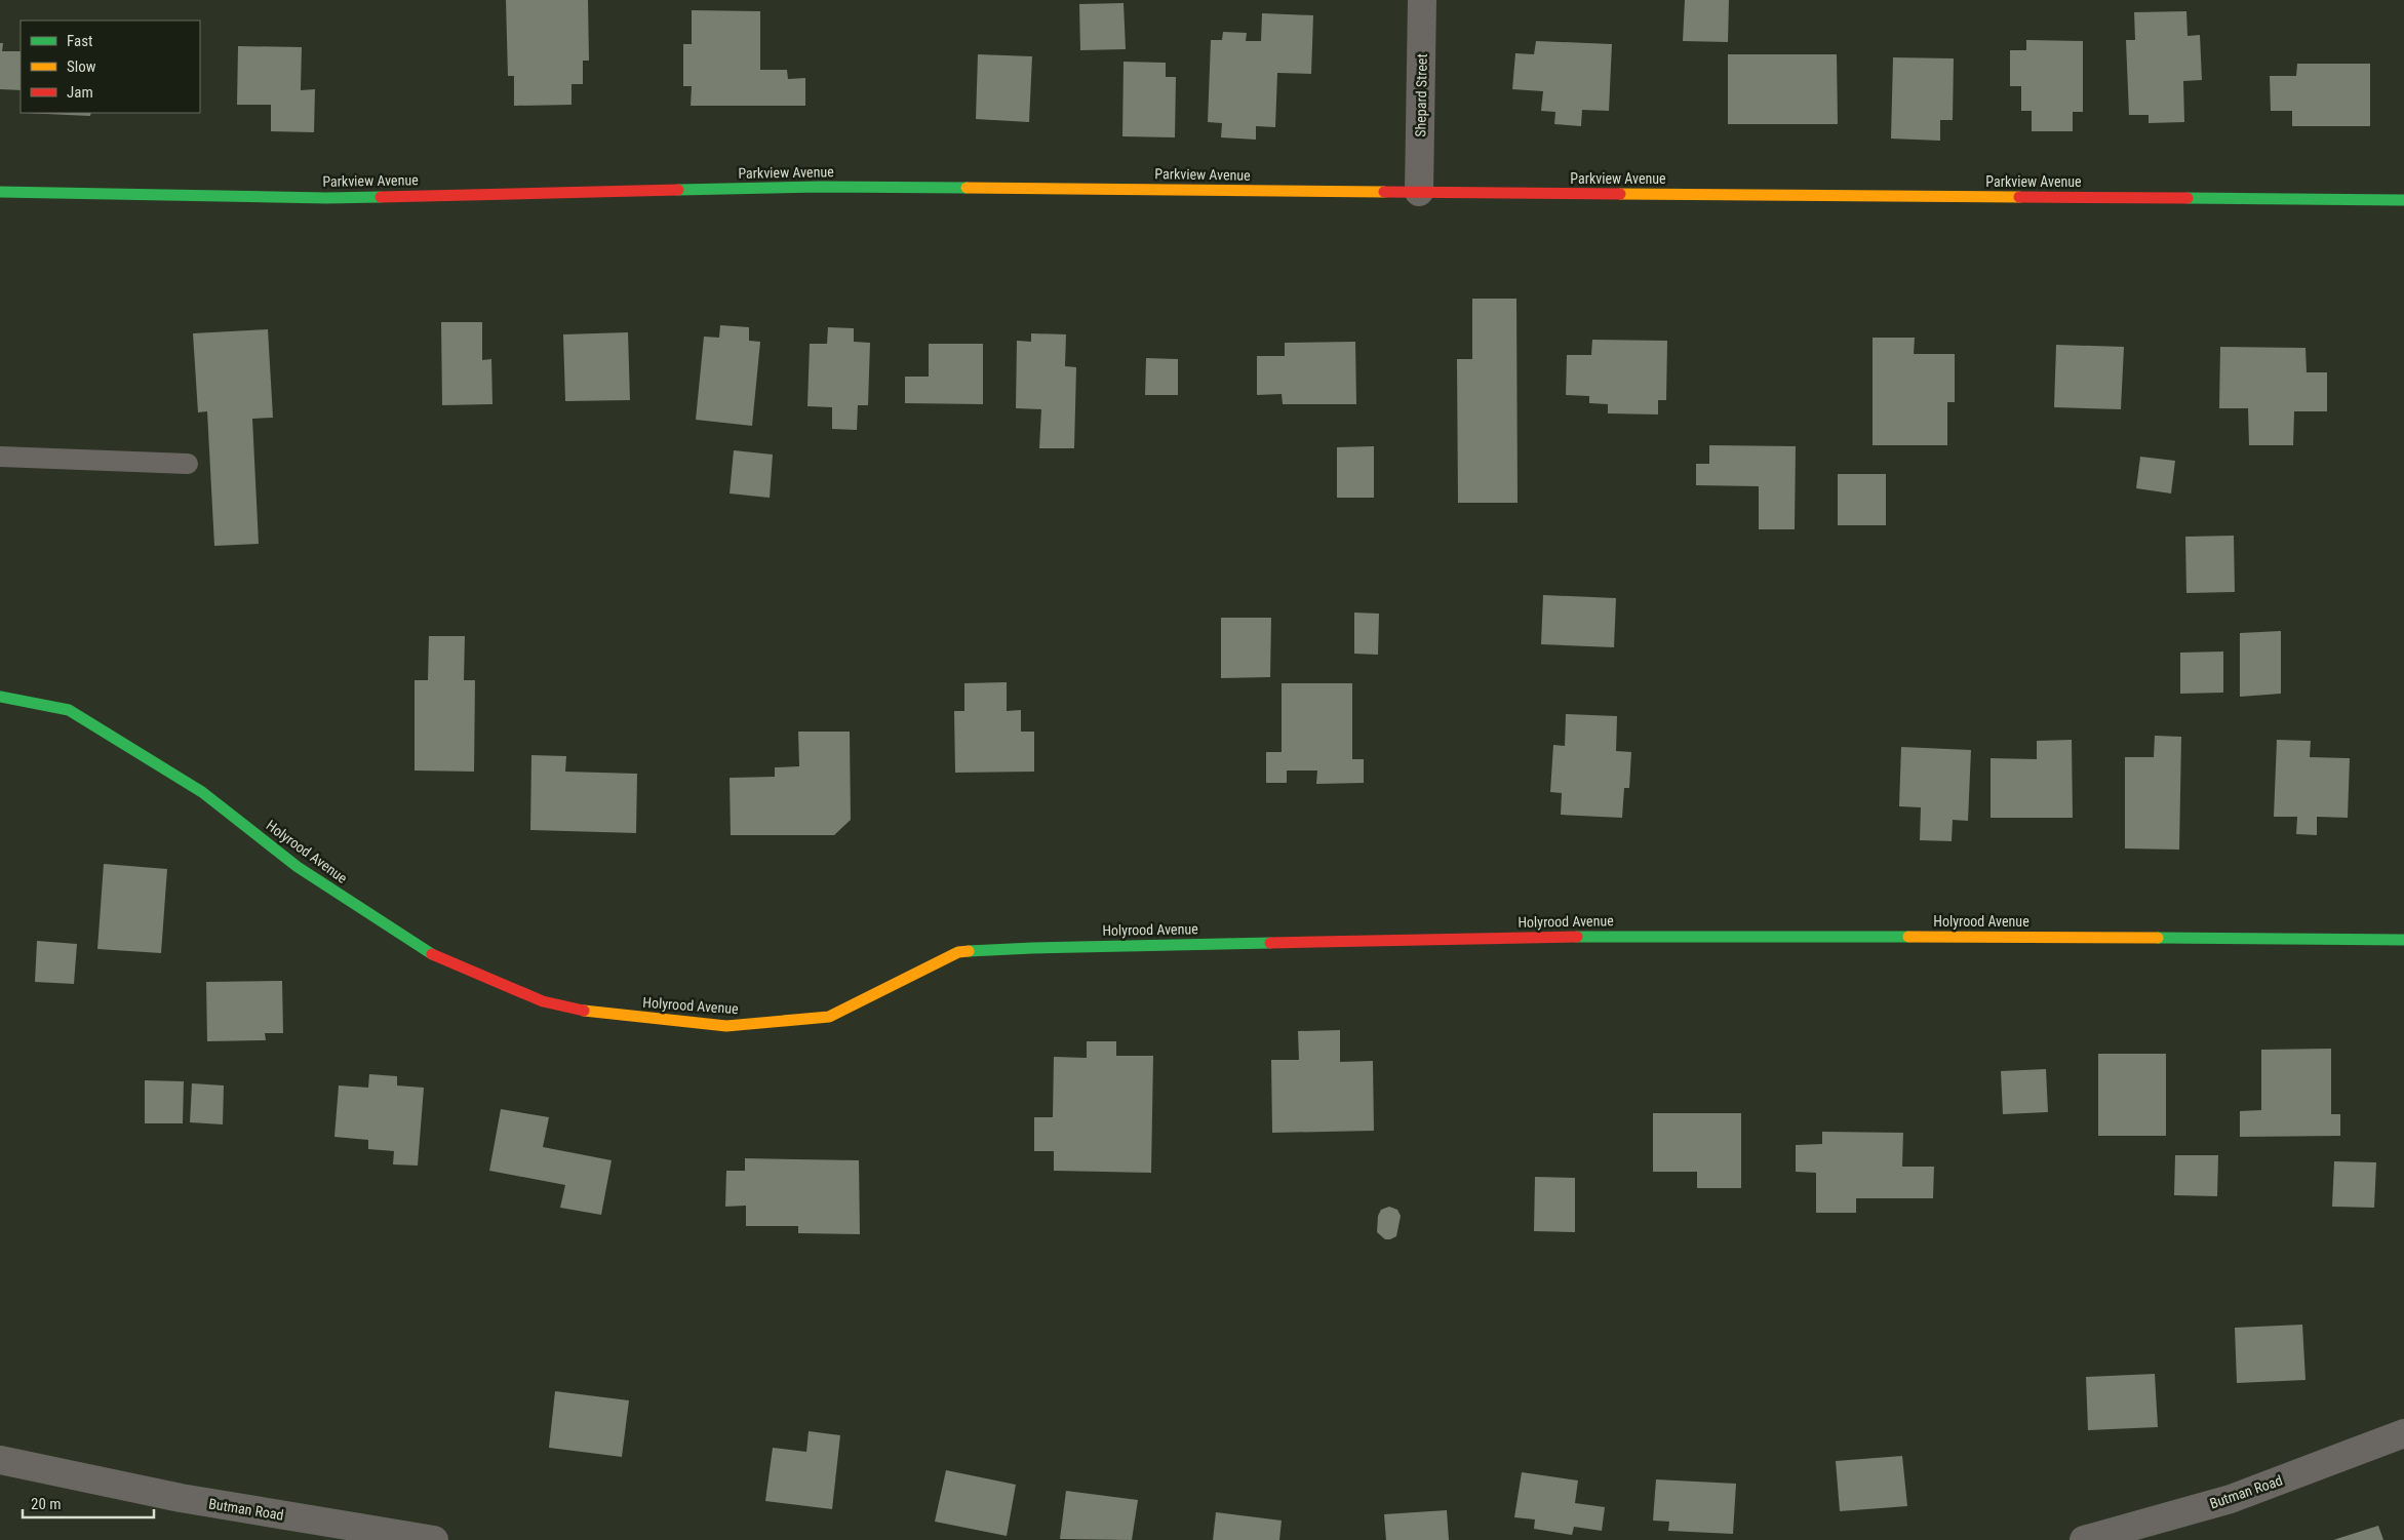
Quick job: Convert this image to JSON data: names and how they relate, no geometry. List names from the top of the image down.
{
  "streets": {
    "street": [
      "Shepard Street",
      "Parkview Avenue",
      "Holyrood Avenue",
      "Butman Road"
    ]
  },
  "crossings": [
    ["Shepard Street", "Parkview Avenue"]
  ],
  "legend": ["Fast", "Slow", "Jam"],
  "scale_bar": "20 m"
}
